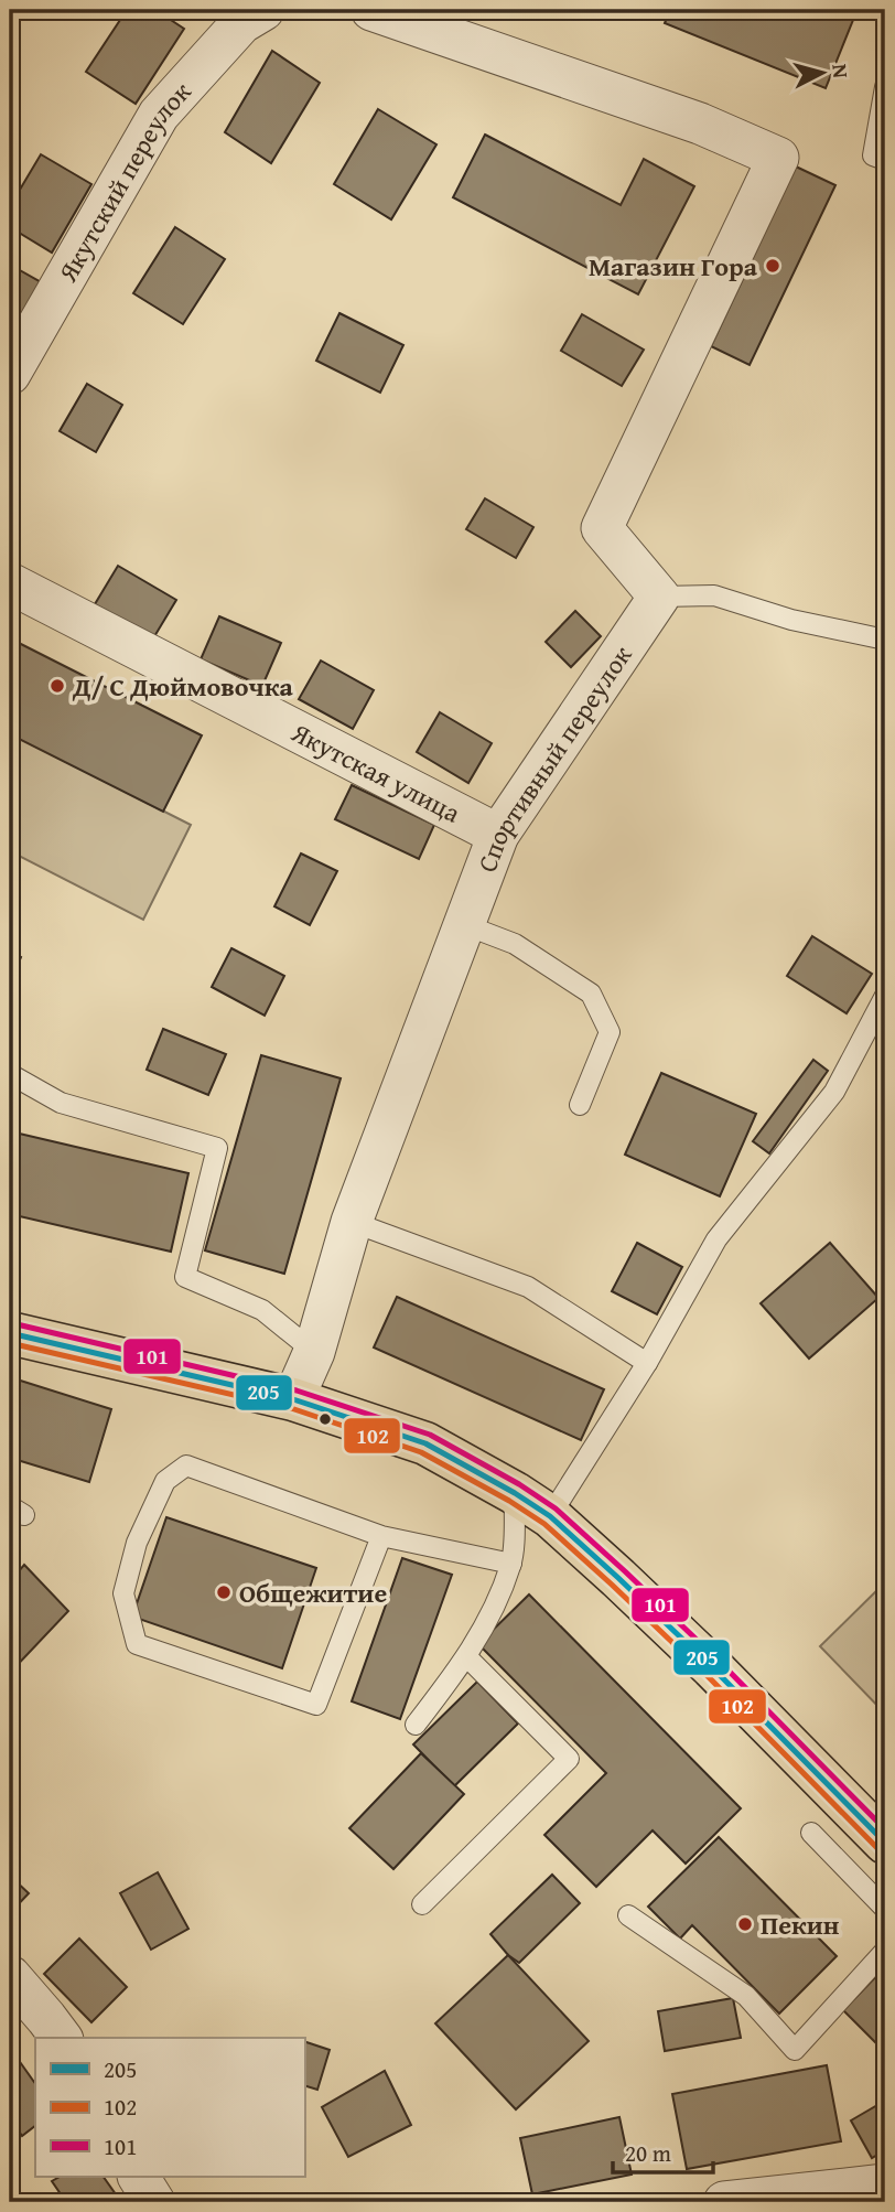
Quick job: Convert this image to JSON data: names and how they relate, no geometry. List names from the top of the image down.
{
  "streets": {
    "street": ["Якутский переулок", "Спортивный переулок", "Якутская улица"]
  },
  "crossings": [
    ["Спортивный переулок", "Якутская улица"]
  ],
  "places": [
    "Магазин Гора",
    "Д/ С Дюймовочка",
    "Общежитие",
    "Пекин"
  ],
  "lines": ["transit line 101", "transit line 205", "transit line 102"],
  "legend": ["205", "102", "101"],
  "scale_bar": "20 m",
  "north": "right"
}
